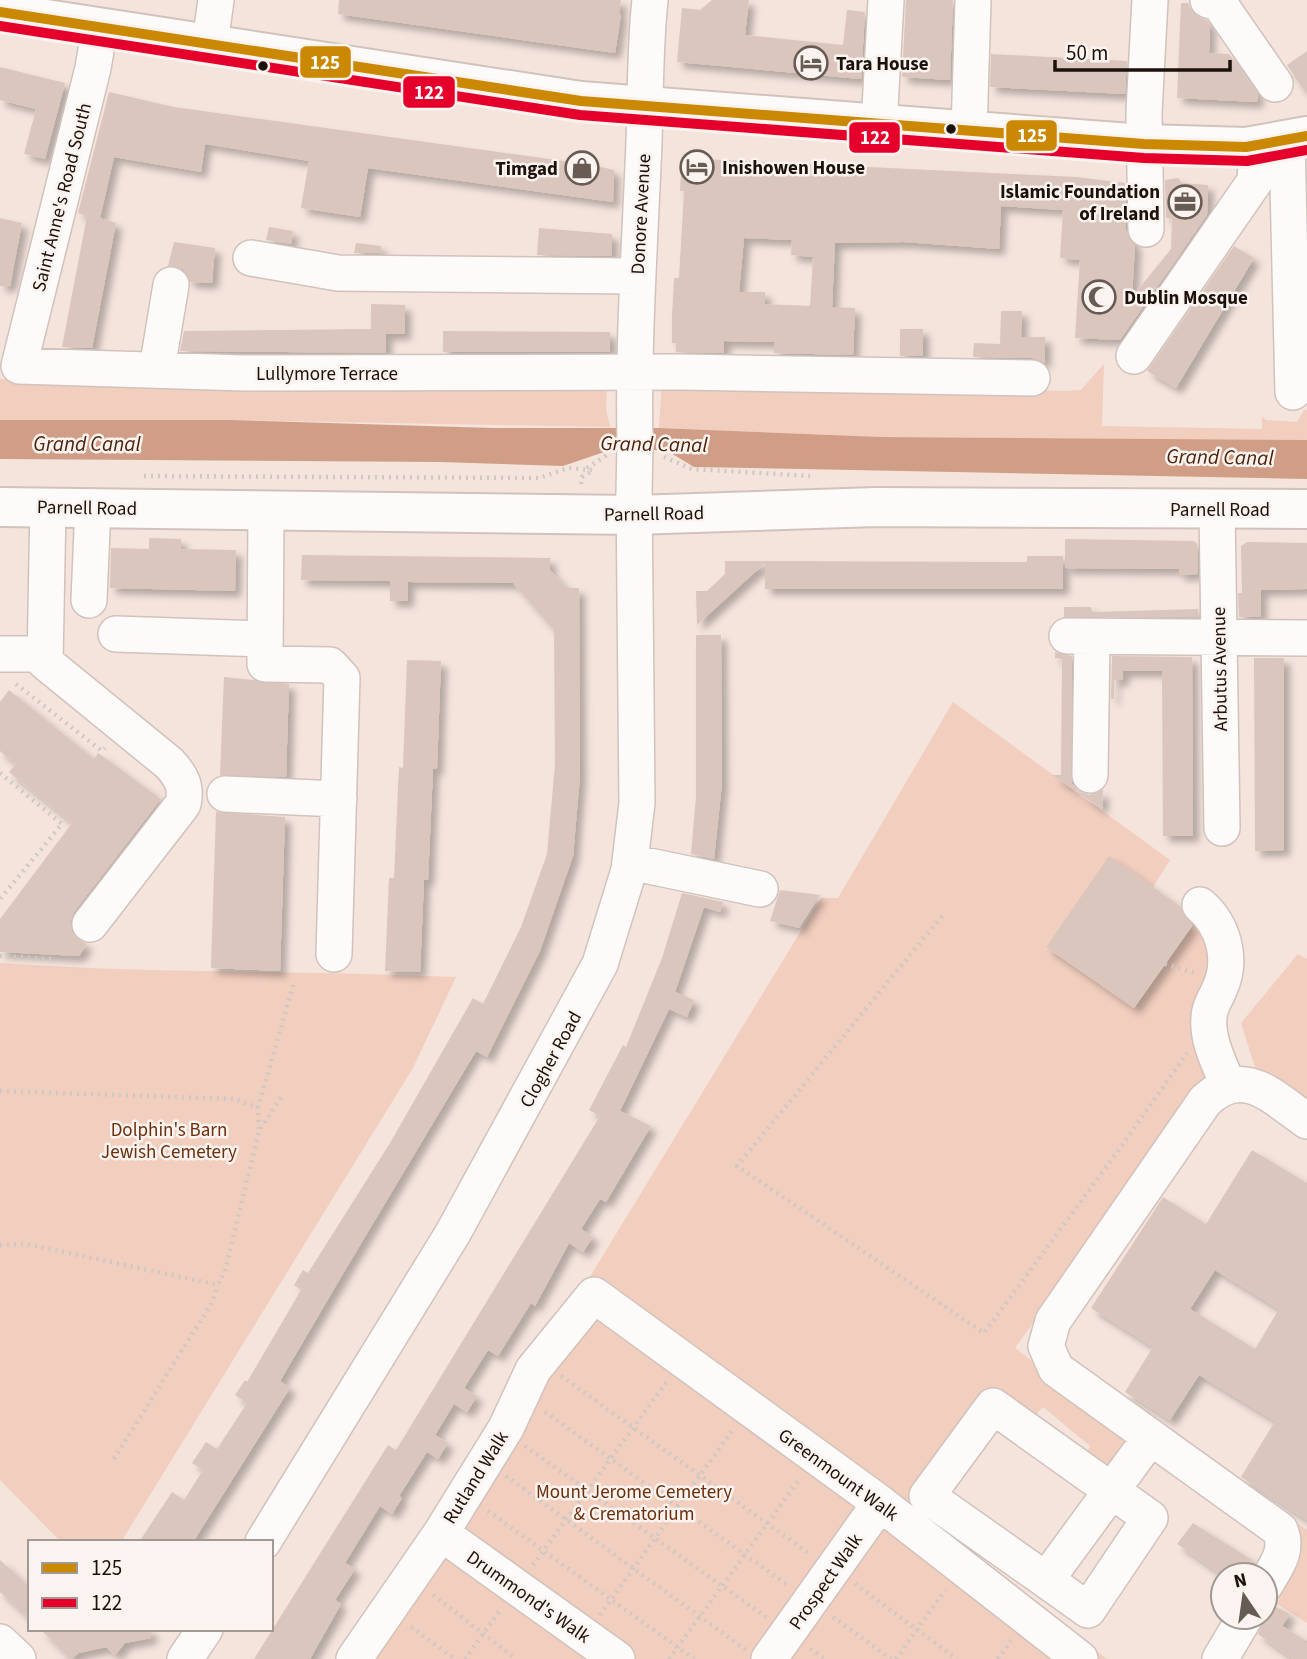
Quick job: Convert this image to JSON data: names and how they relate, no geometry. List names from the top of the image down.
{
  "streets": {
    "main road": ["Parnell Road"],
    "street": [
      "Saint Anne's Road South",
      "Donore Avenue",
      "Lullymore Terrace",
      "Arbutus Avenue",
      "Clogher Road",
      "Greenmount Walk",
      "Rutland Walk",
      "Prospect Walk",
      "Drummond's Walk"
    ]
  },
  "crossings": [
    ["Saint Anne's Road South", "Lullymore Terrace"],
    ["Donore Avenue", "Lullymore Terrace"],
    ["Donore Avenue", "Parnell Road"],
    ["Donore Avenue", "Clogher Road"],
    ["Parnell Road", "Arbutus Avenue"],
    ["Parnell Road", "Clogher Road"],
    ["Greenmount Walk", "Rutland Walk"],
    ["Greenmount Walk", "Prospect Walk"],
    ["Rutland Walk", "Drummond's Walk"]
  ],
  "water": ["Grand Canal"],
  "parks": ["Dolphin's Barn Jewish Cemetery", "Mount Jerome Cemetery & Crematorium"],
  "places": {
    "hotel": ["Tara House", "Inishowen House"],
    "shop": ["Timgad"],
    "office": ["Islamic Foundation of Ireland"],
    "mosque": ["Dublin Mosque"]
  },
  "lines": ["transit line 125", "transit line 122"],
  "legend": ["125", "122"],
  "scale_bar": "50 m",
  "north": "top"
}
